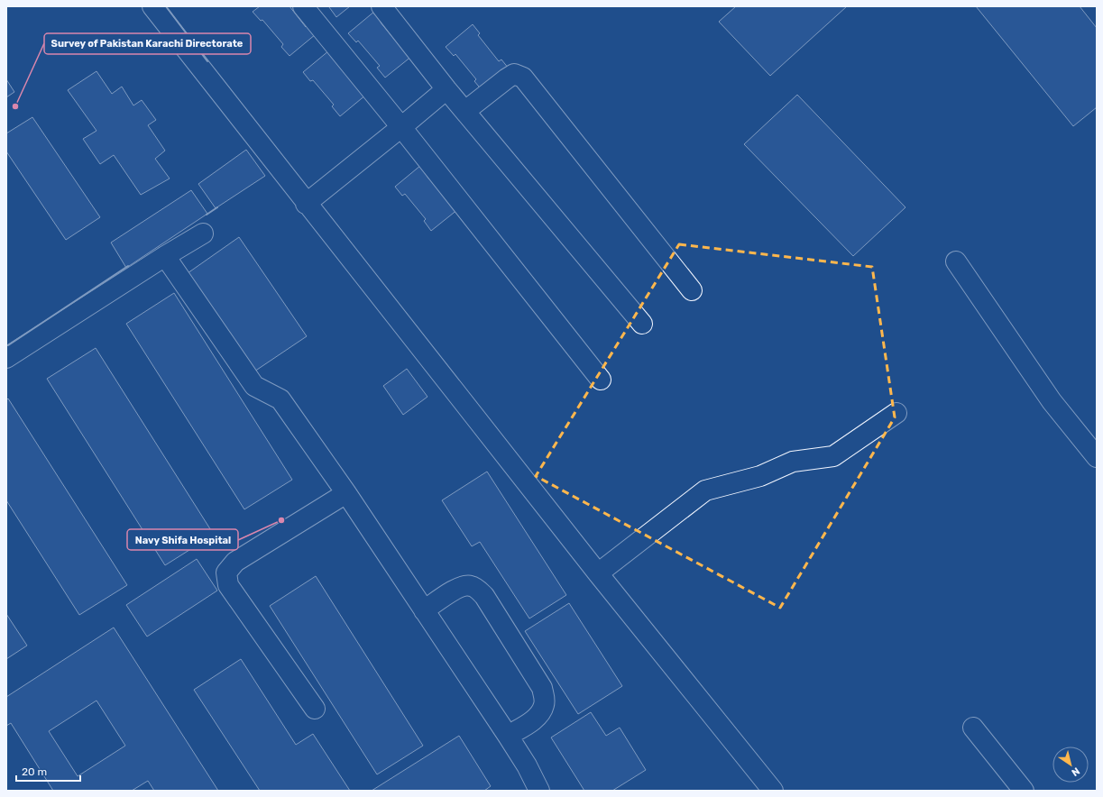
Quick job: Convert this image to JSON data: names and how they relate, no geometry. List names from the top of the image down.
{
  "places": ["Survey of Pakistan Karachi Directorate", "Navy Shifa Hospital"],
  "scale_bar": "20 m",
  "north": "bottom right"
}
